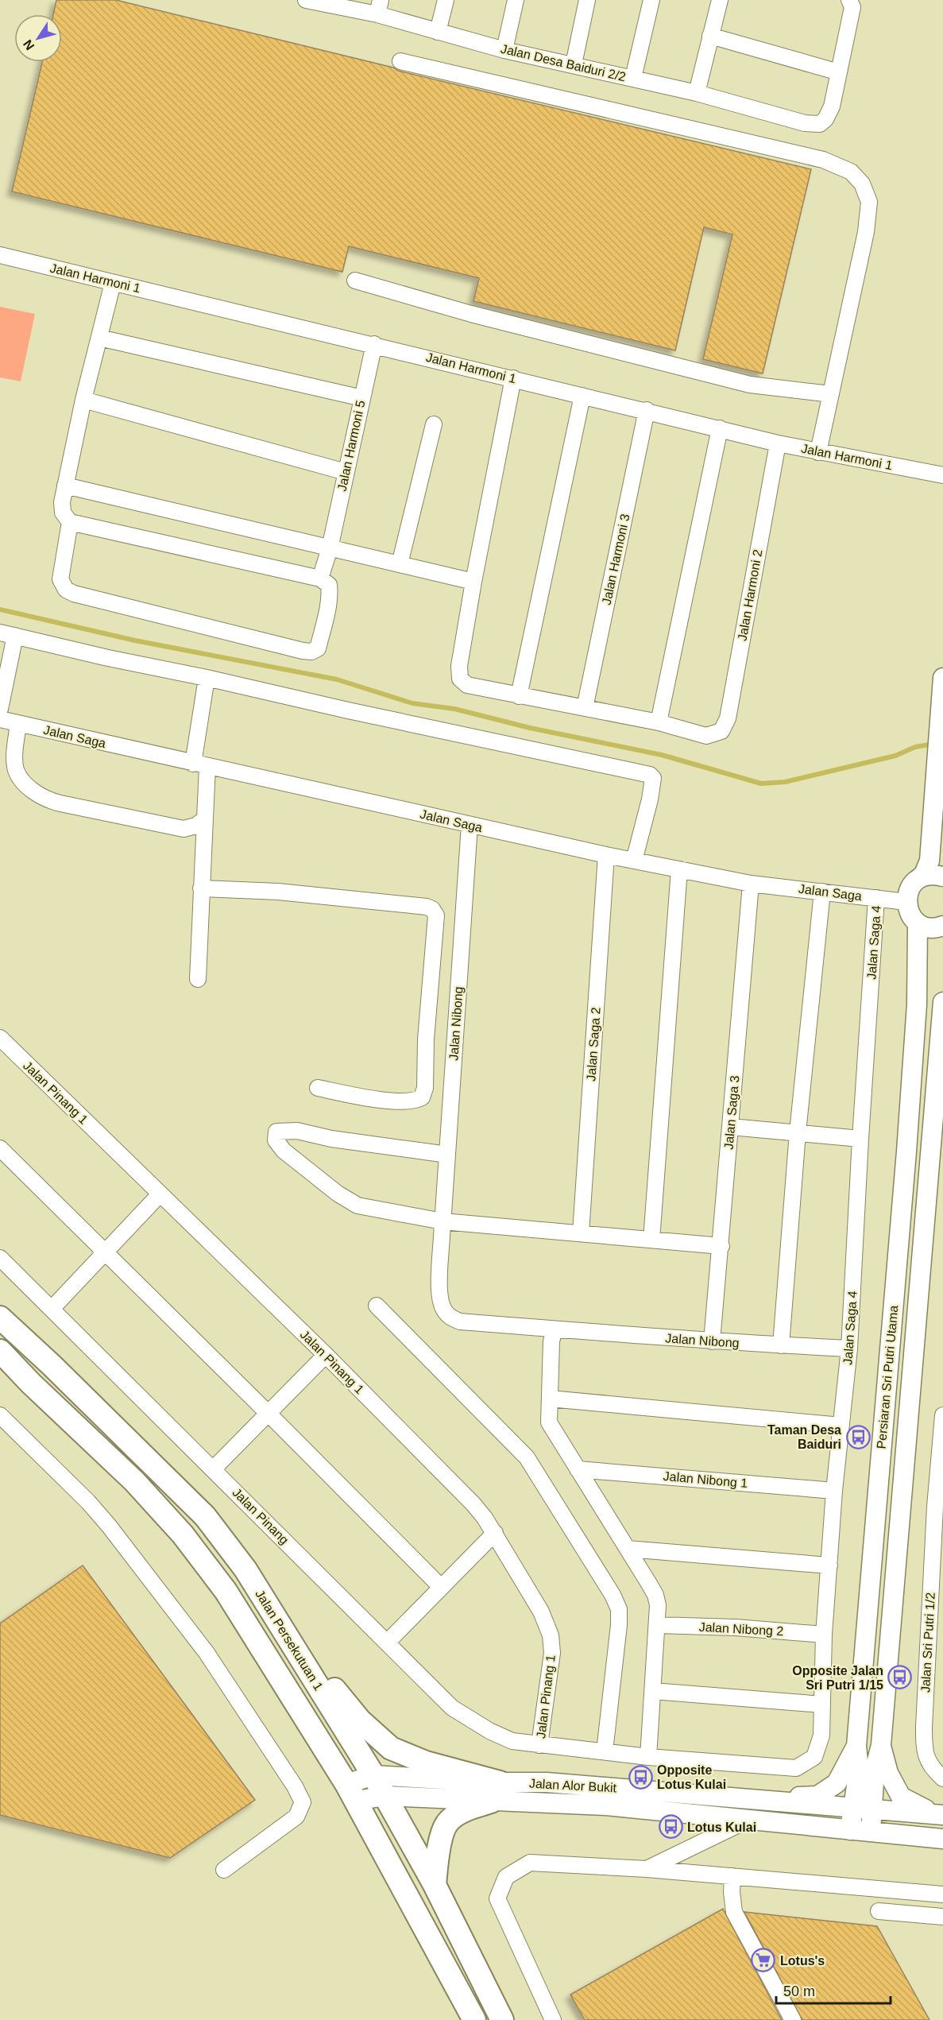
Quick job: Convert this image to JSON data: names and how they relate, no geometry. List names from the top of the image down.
{
  "streets": {
    "highway": ["Jalan Persekutuan 1"],
    "main road": ["Persiaran Sri Putri Utama", "Jalan Alor Bukit"],
    "street": [
      "Jalan Desa Baiduri 2/2",
      "Jalan Harmoni 1",
      "Jalan Harmoni 5",
      "Jalan Harmoni 3",
      "Jalan Harmoni 2",
      "Jalan Saga",
      "Jalan Saga 4",
      "Jalan Nibong",
      "Jalan Saga 2",
      "Jalan Pinang 1",
      "Jalan Saga 3",
      "Jalan Nibong 1",
      "Jalan Pinang",
      "Jalan Nibong 2",
      "Jalan Sri Putri 1/2"
    ]
  },
  "crossings": [
    ["Jalan Harmoni 1", "Jalan Harmoni 5"],
    ["Jalan Harmoni 1", "Jalan Harmoni 3"],
    ["Jalan Harmoni 1", "Jalan Harmoni 2"],
    ["Jalan Saga", "Jalan Saga 4"],
    ["Jalan Saga", "Jalan Nibong"],
    ["Jalan Saga", "Jalan Saga 2"],
    ["Jalan Saga", "Jalan Saga 3"],
    ["Jalan Saga 4", "Jalan Nibong"],
    ["Jalan Saga 4", "Jalan Nibong 1"],
    ["Jalan Saga 4", "Jalan Pinang"],
    ["Jalan Saga 4", "Jalan Nibong 2"],
    ["Jalan Nibong", "Jalan Saga 3"],
    ["Jalan Pinang 1", "Jalan Pinang"],
    ["Persiaran Sri Putri Utama", "Jalan Alor Bukit"],
    ["Jalan Persekutuan 1", "Jalan Alor Bukit"]
  ],
  "places": {
    "bus stop": [
      "Taman Desa Baiduri",
      "Opposite Jalan Sri Putri 1/15",
      "Opposite Lotus Kulai",
      "Lotus Kulai"
    ],
    "supermarket": ["Lotus's"]
  },
  "scale_bar": "50 m",
  "north": "bottom left"
}
